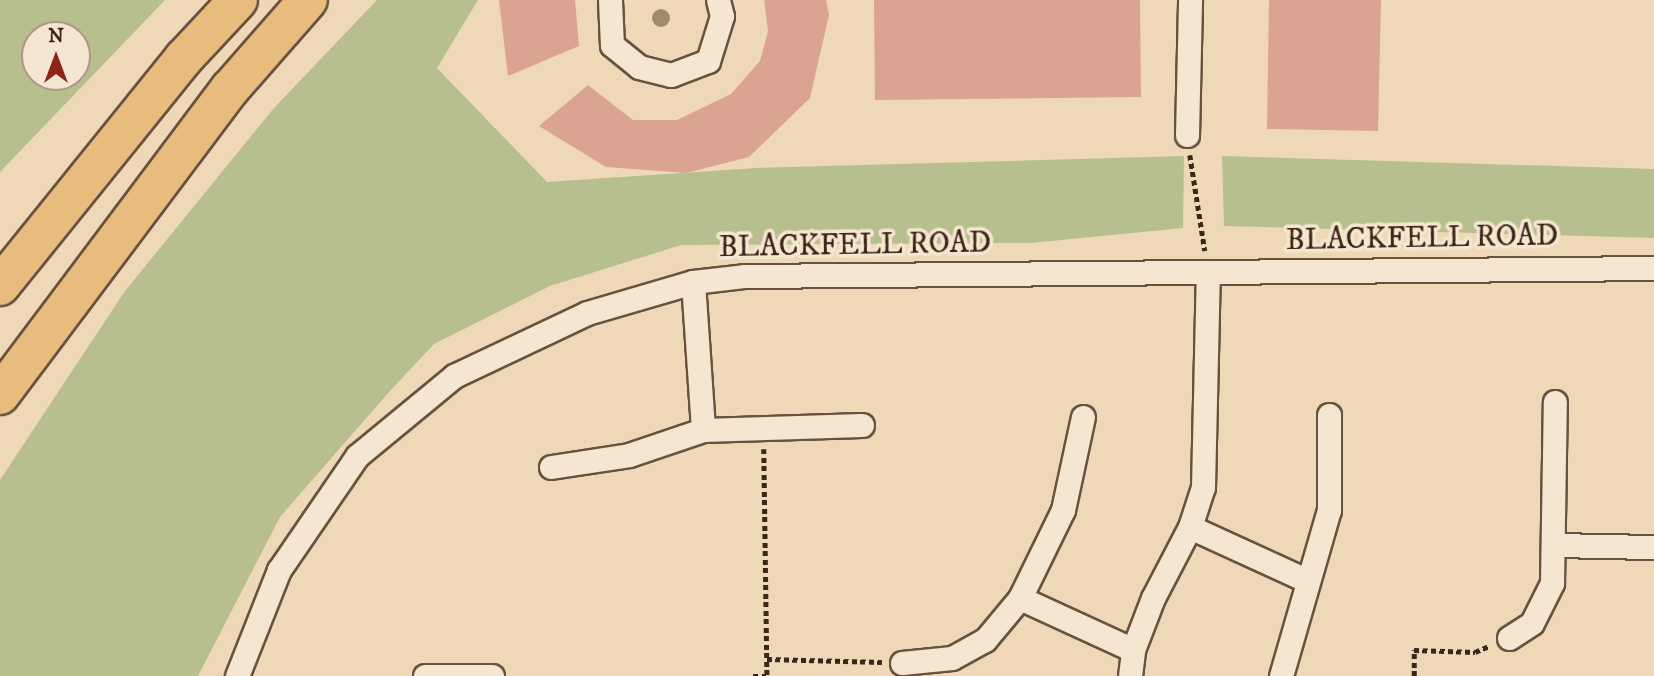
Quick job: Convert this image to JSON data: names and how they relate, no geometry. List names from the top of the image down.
{
  "streets": {
    "street": ["BLACKFELL ROAD"]
  },
  "north": "top"
}
